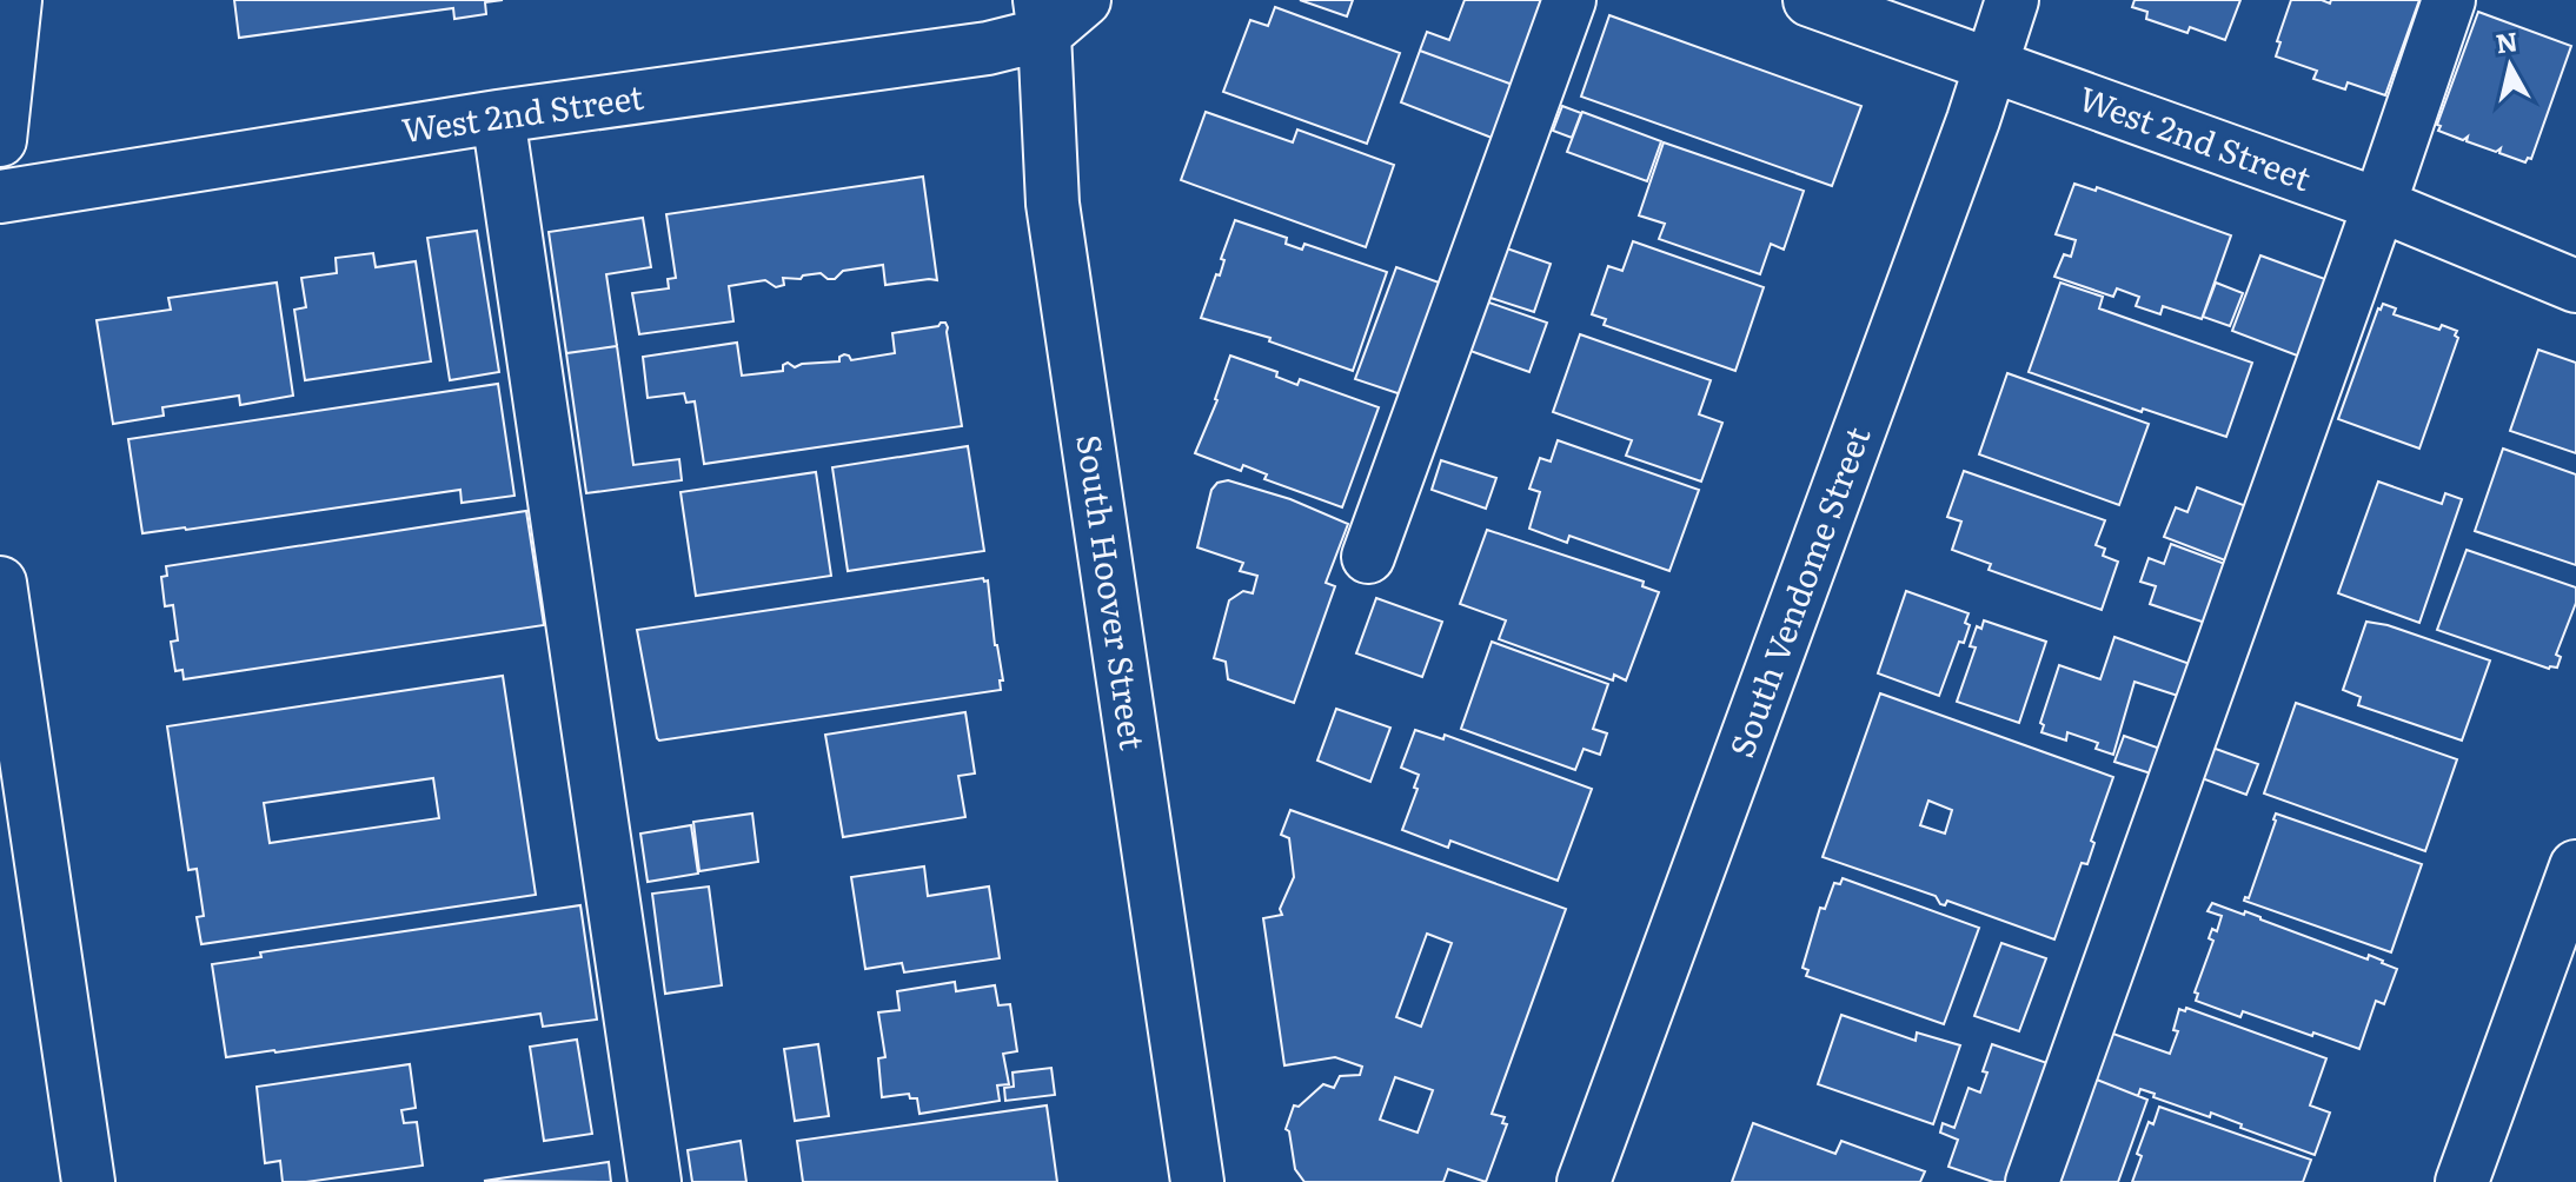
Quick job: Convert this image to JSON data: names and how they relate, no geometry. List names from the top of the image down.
{
  "streets": {
    "street": ["West 2nd Street", "South Hoover Street", "South Vendome Street"]
  },
  "crossings": [
    ["West 2nd Street", "South Hoover Street"],
    ["West 2nd Street", "South Vendome Street"]
  ],
  "north": "top"
}
